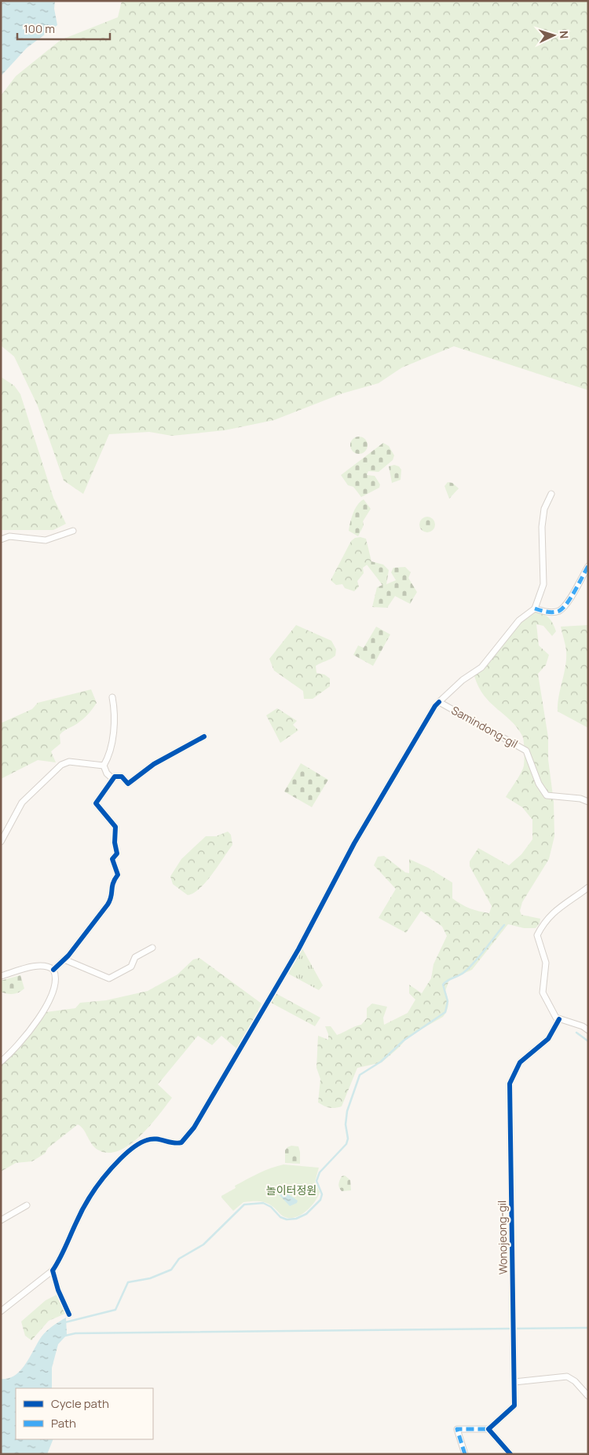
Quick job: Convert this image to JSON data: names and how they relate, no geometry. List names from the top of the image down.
{
  "streets": {
    "street": ["Samindong-gil", "Wonojeong-gil"]
  },
  "parks": ["놀이터정원"],
  "legend": ["Cycle path", "Path"],
  "scale_bar": "100 m",
  "north": "right"
}
